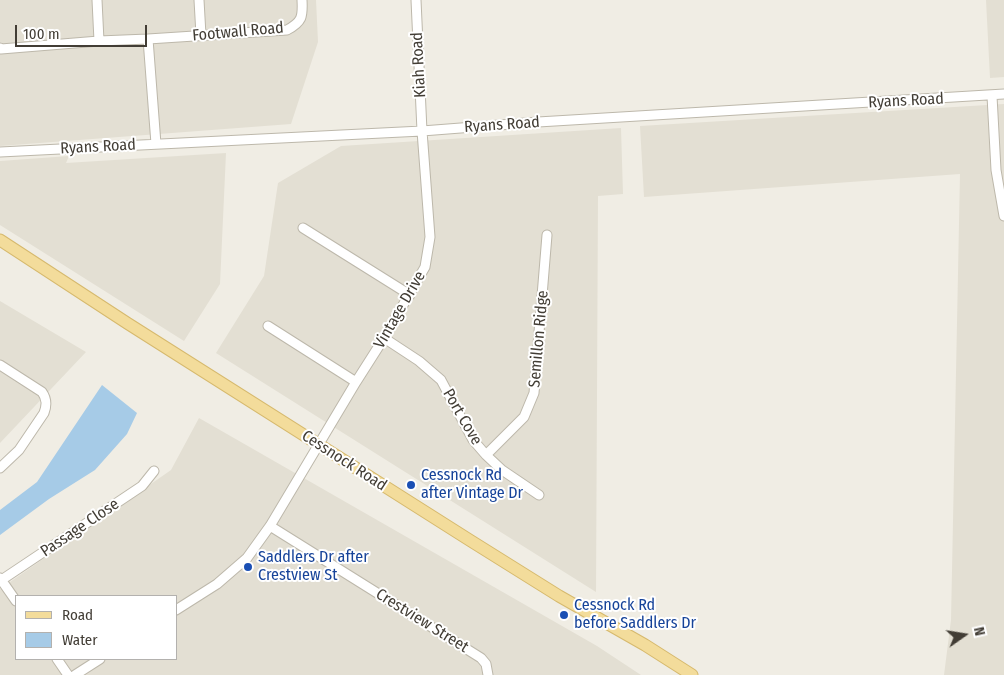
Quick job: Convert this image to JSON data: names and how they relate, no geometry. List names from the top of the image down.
{
  "streets": {
    "main road": ["Cessnock Road"],
    "street": [
      "Footwall Road",
      "Kiah Road",
      "Ryans Road",
      "Vintage Drive",
      "Semillon Ridge",
      "Port Cove",
      "Passage Close",
      "Crestview Street"
    ]
  },
  "crossings": [
    ["Kiah Road", "Ryans Road"],
    ["Kiah Road", "Vintage Drive"],
    ["Ryans Road", "Vintage Drive"],
    ["Vintage Drive", "Port Cove"],
    ["Vintage Drive", "Cessnock Road"],
    ["Vintage Drive", "Crestview Street"],
    ["Semillon Ridge", "Port Cove"]
  ],
  "places": ["Cessnock Rd after Vintage Dr", "Saddlers Dr after Crestview St", "Cessnock Rd before Saddlers Dr"],
  "legend": ["Road", "Water"],
  "scale_bar": "100 m",
  "north": "right"
}
